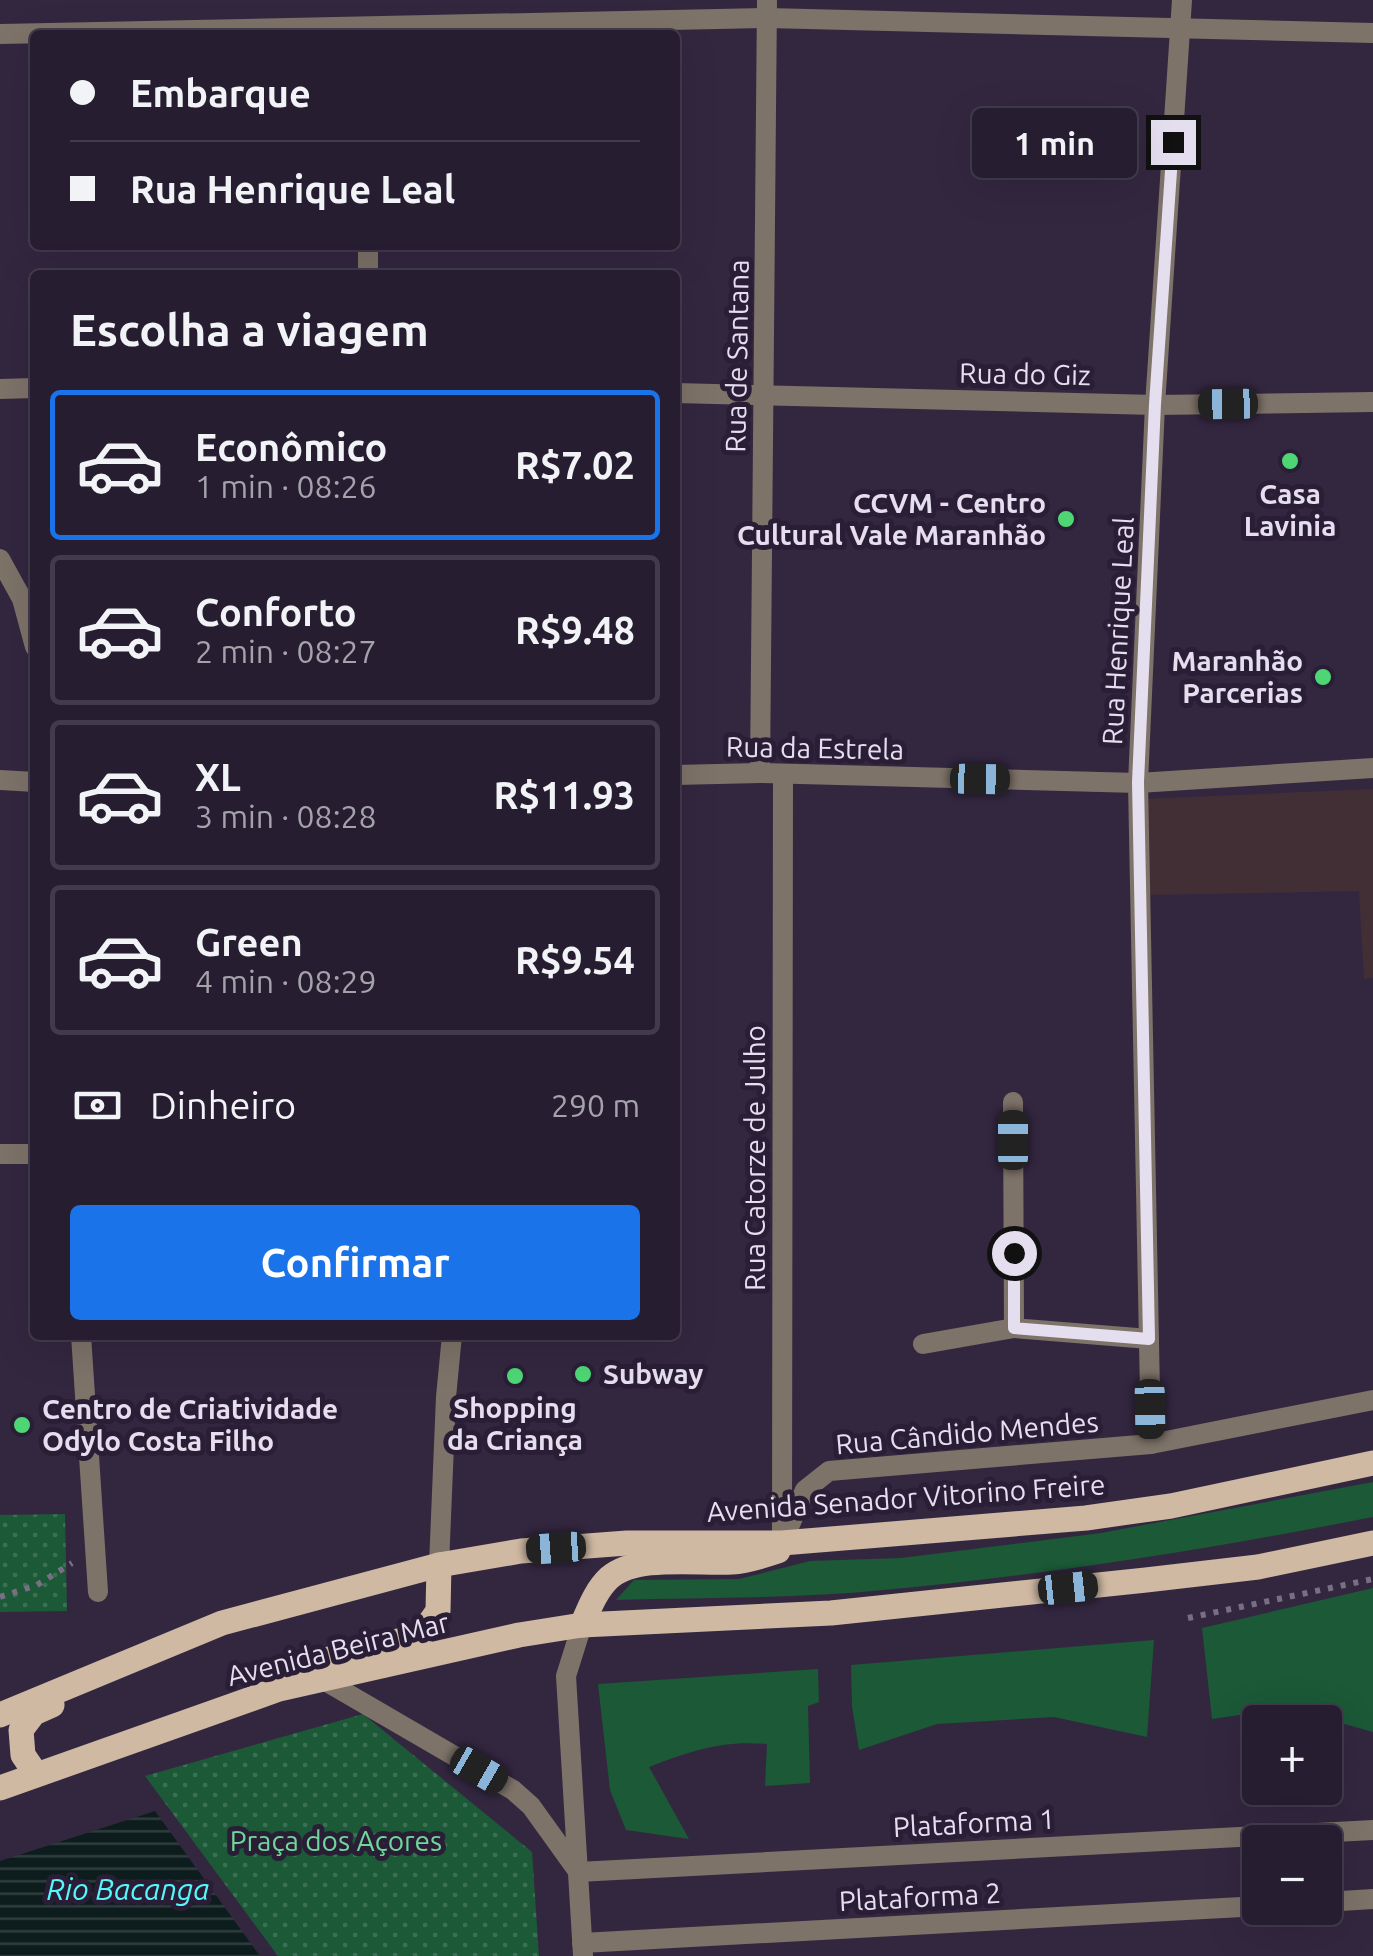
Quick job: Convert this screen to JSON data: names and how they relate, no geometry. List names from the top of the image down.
{
  "streets": {
    "main road": ["Avenida Senador Vitorino Freire", "Avenida Beira Mar"],
    "street": [
      "Rua de Santana",
      "Rua do Giz",
      "Rua Henrique Leal",
      "Rua da Estrela",
      "Rua Catorze de Julho",
      "Rua Cândido Mendes",
      "Plataforma 1",
      "Plataforma 2"
    ]
  },
  "crossings": [
    ["Rua de Santana", "Rua do Giz"],
    ["Rua de Santana", "Rua da Estrela"],
    ["Rua do Giz", "Rua Henrique Leal"],
    ["Rua Henrique Leal", "Rua da Estrela"],
    ["Rua Henrique Leal", "Rua Cândido Mendes"],
    ["Rua da Estrela", "Rua Catorze de Julho"],
    ["Rua Catorze de Julho", "Rua Cândido Mendes"],
    ["Rua Catorze de Julho", "Avenida Senador Vitorino Freire"],
    ["Rua Cândido Mendes", "Avenida Senador Vitorino Freire"],
    ["Avenida Senador Vitorino Freire", "Avenida Beira Mar"]
  ],
  "water": ["Rio Bacanga"],
  "parks": ["Praça dos Açores"],
  "places": [
    "Casa Lavinia",
    "CCVM - Centro Cultural Vale Maranhão",
    "Maranhão Parcerias",
    "Subway",
    "Shopping da Criança",
    "Centro de Criatividade Odylo Costa Filho"
  ],
  "page": {
    "banner": ["Embarque", "Rua Henrique Leal"],
    "bubble": "1 min",
    "heading": "Escolha a viagem",
    "list": [
      {
        "name": "Econômico",
        "note": "1 min · 08:26",
        "value": "R$7.02"
      },
      {
        "name": "Conforto",
        "note": "2 min · 08:27",
        "value": "R$9.48"
      },
      {
        "name": "XL",
        "note": "3 min · 08:28",
        "value": "R$11.93"
      },
      {
        "name": "Green",
        "note": "4 min · 08:29",
        "value": "R$9.54"
      }
    ],
    "pay": ["Dinheiro", "290 m"],
    "buttons": "Confirmar",
    "map_buttons": ["+", "−"]
  }
}
